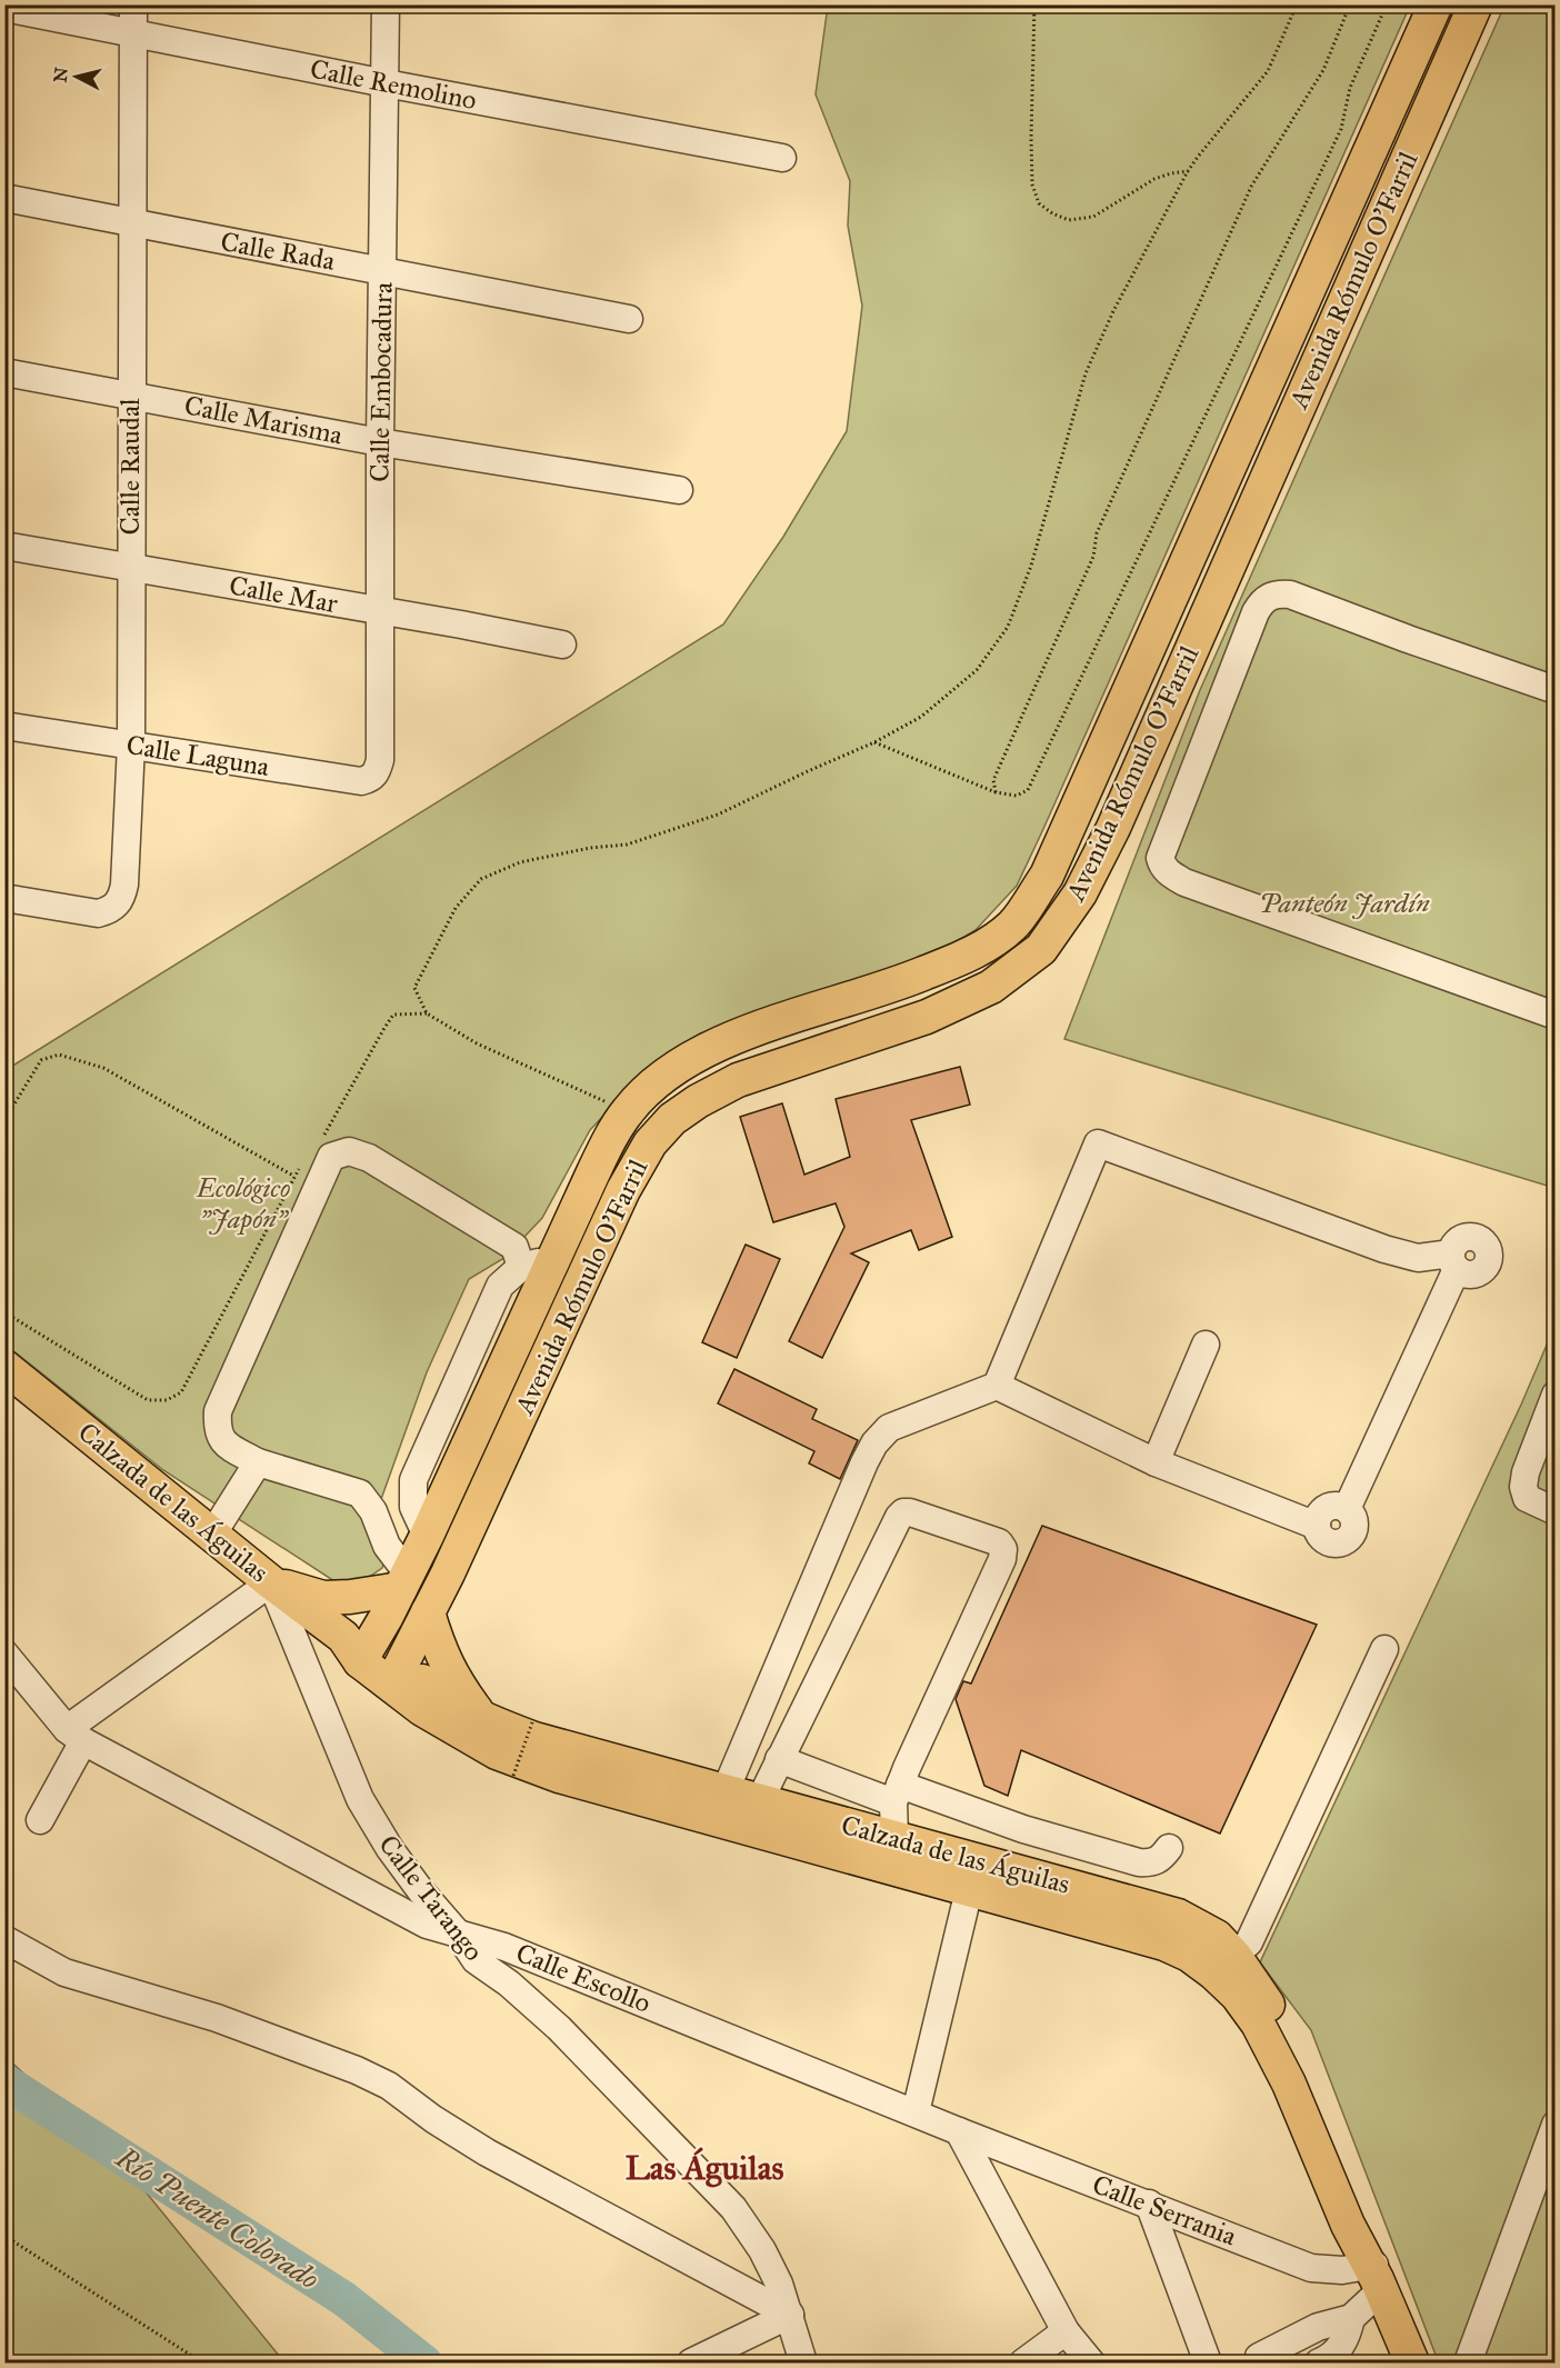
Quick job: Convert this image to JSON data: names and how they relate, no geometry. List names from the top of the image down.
{
  "streets": {
    "main road": ["Avenida Rómulo O'Farril", "Calzada de las Águilas"],
    "street": [
      "Calle Remolino",
      "Calle Rada",
      "Calle Embocadura",
      "Calle Marisma",
      "Calle Raudal",
      "Calle Mar",
      "Calle Laguna",
      "Calle Tarango",
      "Calle Escollo",
      "Calle Serrania"
    ]
  },
  "crossings": [
    ["Calle Remolino", "Calle Embocadura"],
    ["Calle Remolino", "Calle Raudal"],
    ["Calle Rada", "Calle Embocadura"],
    ["Calle Rada", "Calle Raudal"],
    ["Avenida Rómulo O'Farril", "Calzada de las Águilas"],
    ["Calle Embocadura", "Calle Marisma"],
    ["Calle Embocadura", "Calle Mar"],
    ["Calle Embocadura", "Calle Laguna"],
    ["Calle Marisma", "Calle Raudal"],
    ["Calle Raudal", "Calle Mar"],
    ["Calle Raudal", "Calle Laguna"],
    ["Calzada de las Águilas", "Calle Tarango"],
    ["Calzada de las Águilas", "Calle Serrania"],
    ["Calle Tarango", "Calle Escollo"],
    ["Calle Escollo", "Calle Serrania"]
  ],
  "districts": ["Las Águilas"],
  "water": ["Río Puente Colorado"],
  "parks": ["Panteón Jardín", "Ecológico \"Japón\""],
  "north": "left"
}
